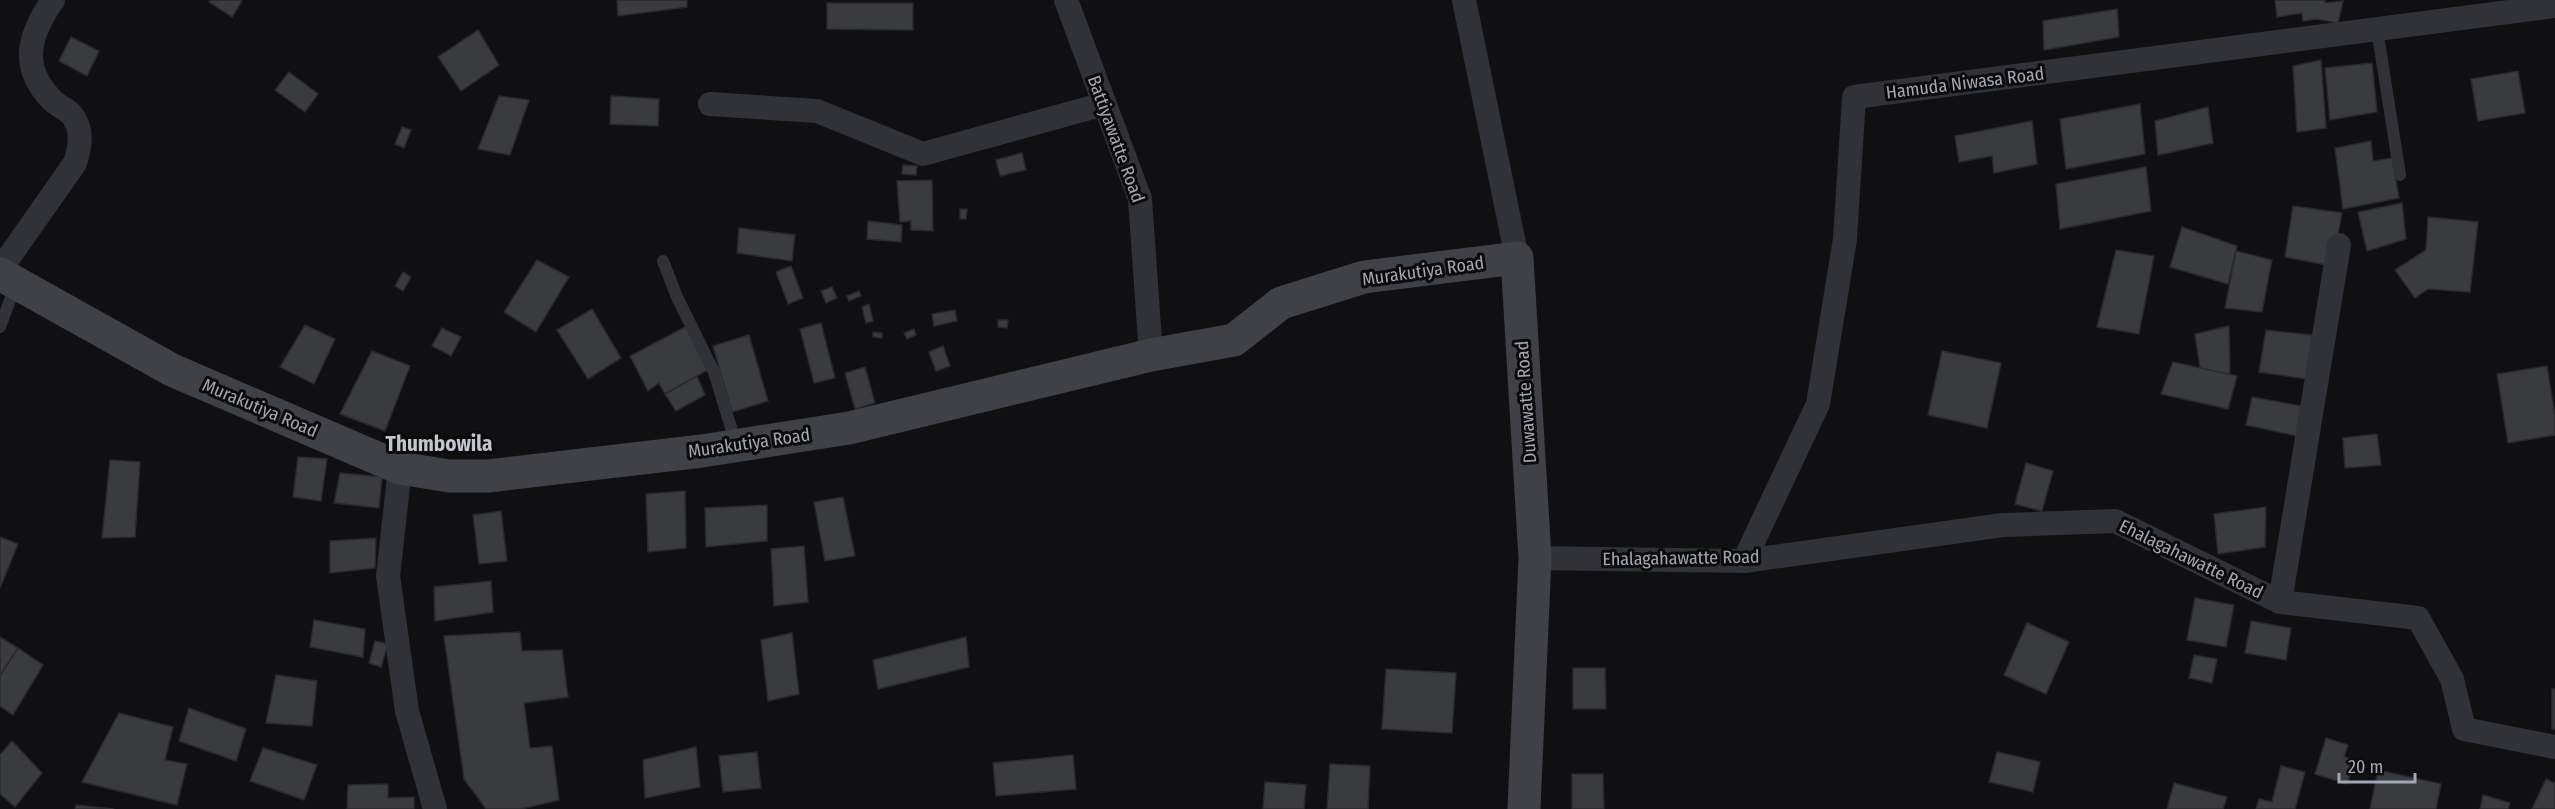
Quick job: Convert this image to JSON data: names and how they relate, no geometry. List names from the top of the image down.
{
  "streets": {
    "street": [
      "Hamuda Niwasa Road",
      "Battiyawatte Road",
      "Murakutiya Road",
      "Duwawatte Road",
      "Ehalagahawatte Road"
    ]
  },
  "crossings": [
    ["Hamuda Niwasa Road", "Ehalagahawatte Road"],
    ["Battiyawatte Road", "Murakutiya Road"],
    ["Murakutiya Road", "Duwawatte Road"],
    ["Duwawatte Road", "Ehalagahawatte Road"]
  ],
  "districts": ["Thumbowila"],
  "scale_bar": "20 m"
}
